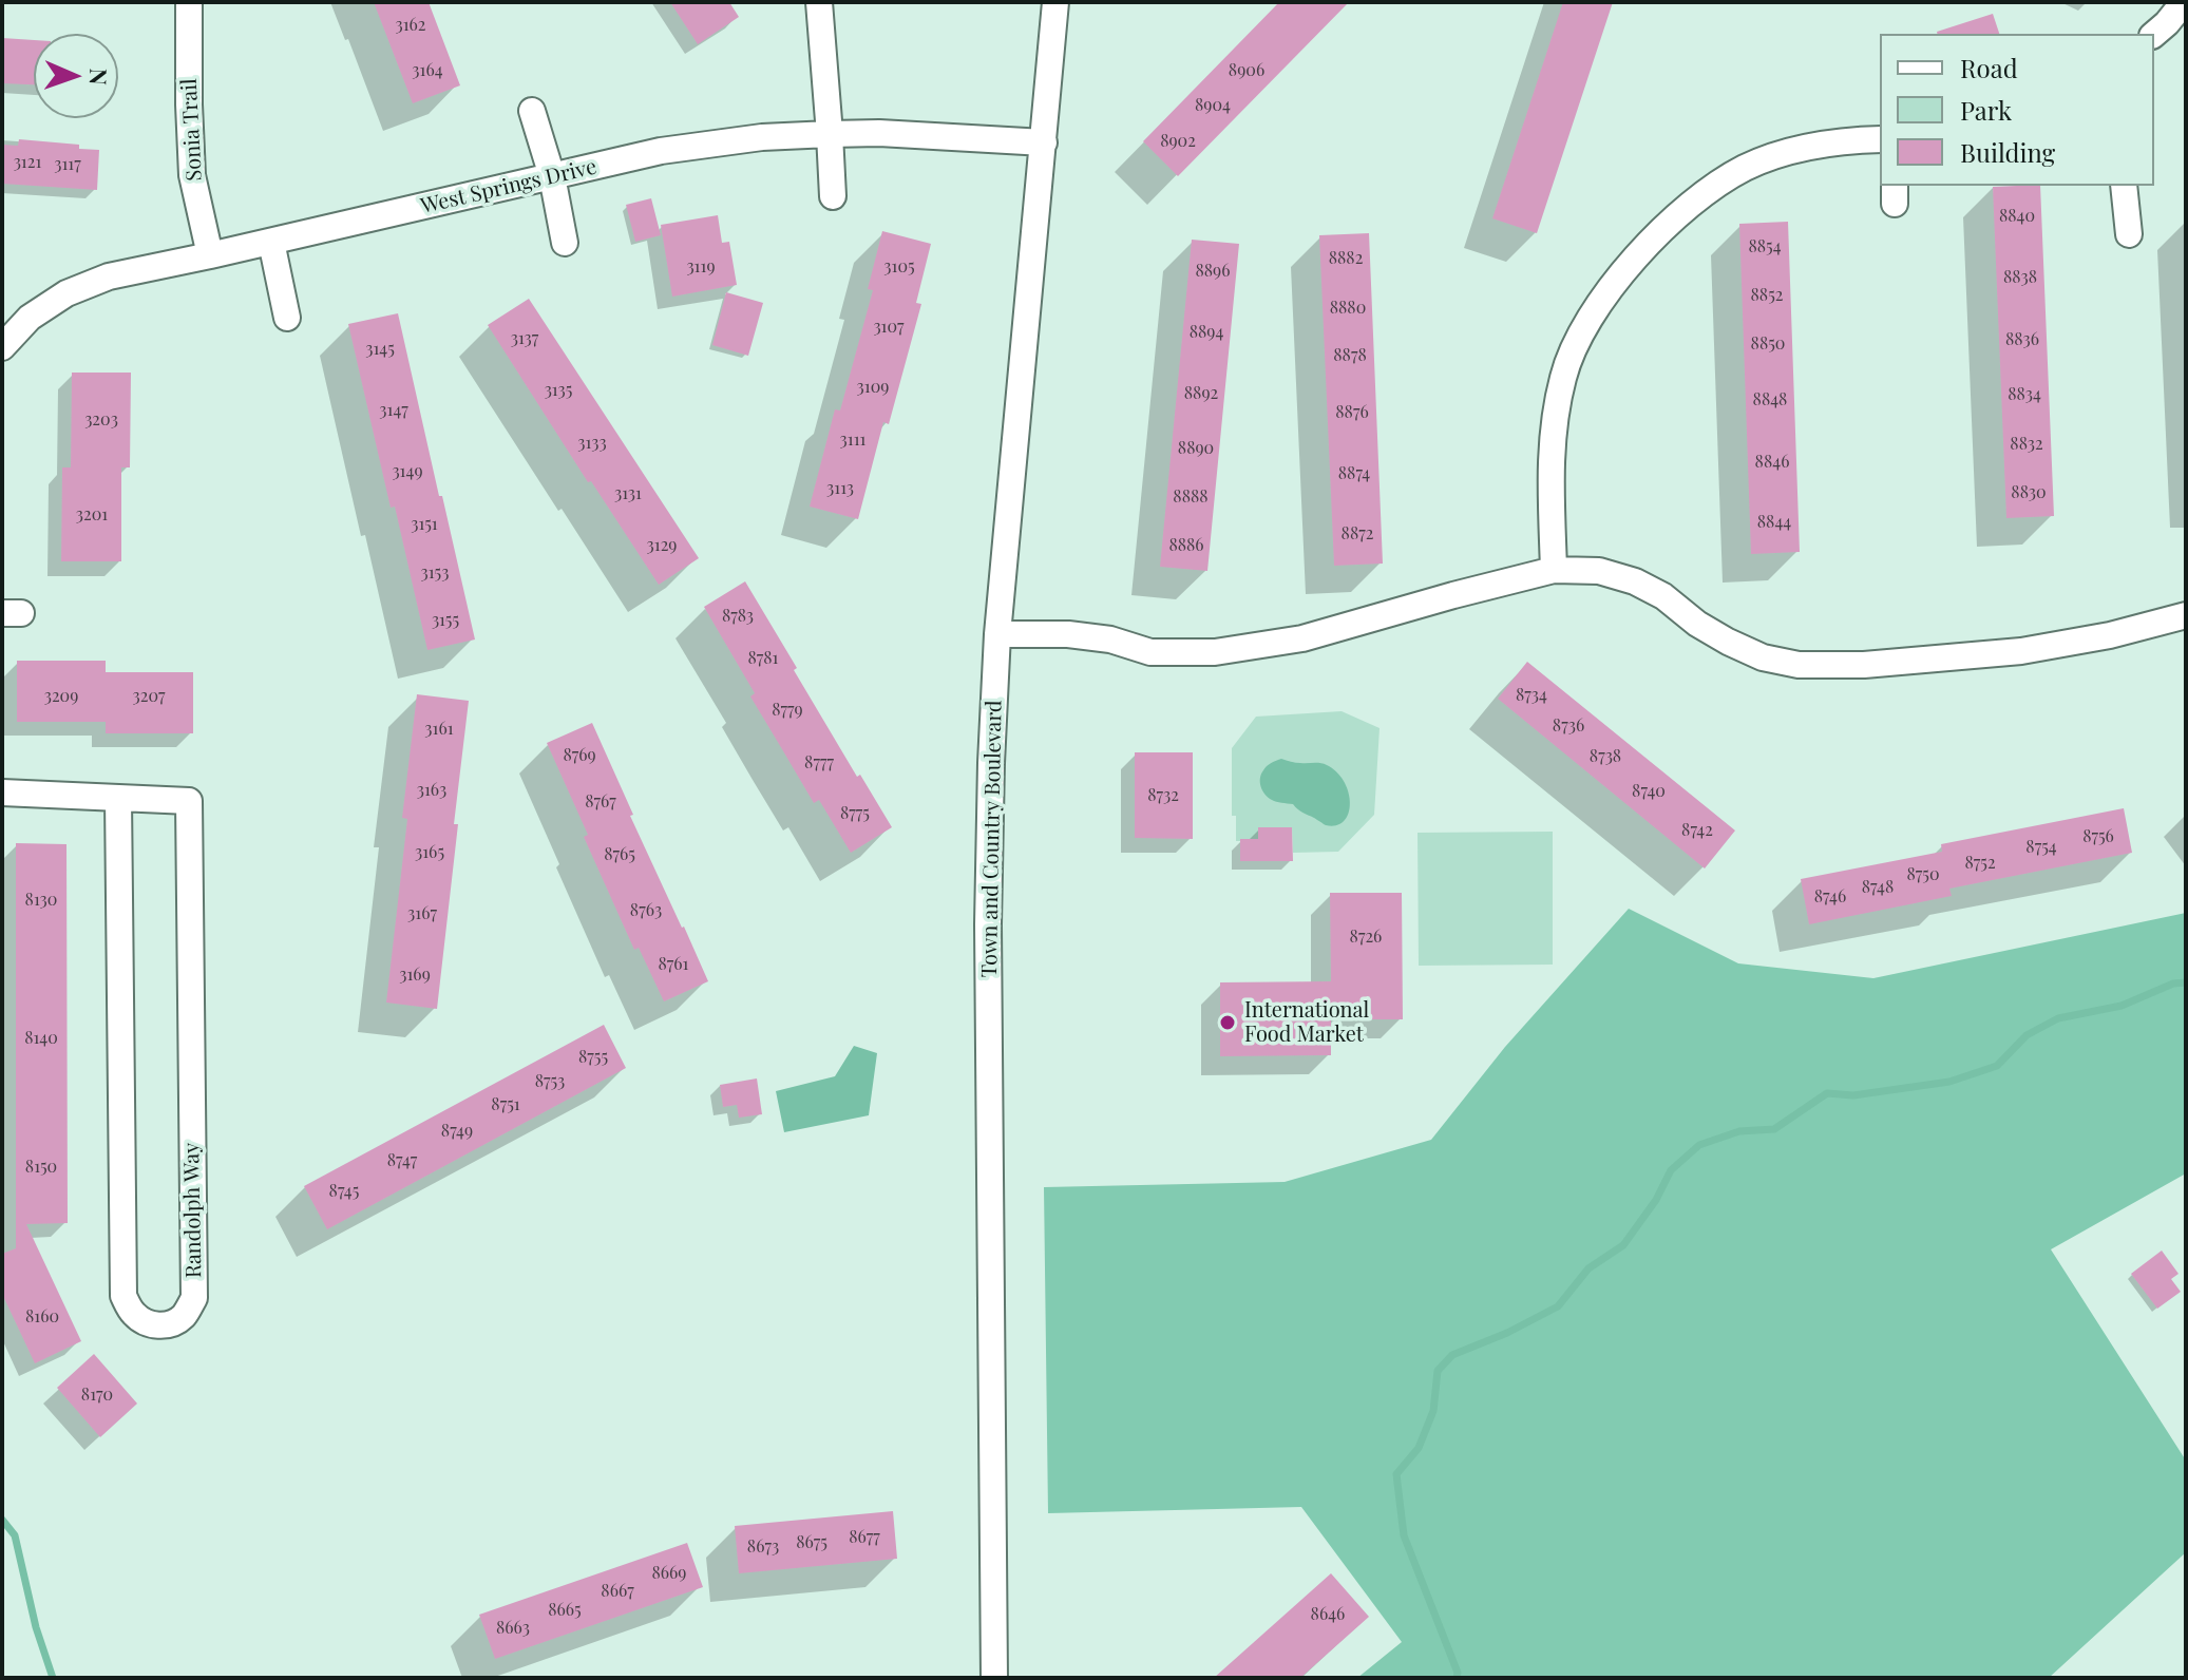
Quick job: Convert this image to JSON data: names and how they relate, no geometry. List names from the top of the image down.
{
  "streets": {
    "street": [
      "Sonia Trail",
      "West Springs Drive",
      "Town and Country Boulevard",
      "Randolph Way"
    ]
  },
  "crossings": [
    ["Sonia Trail", "West Springs Drive"],
    ["West Springs Drive", "Town and Country Boulevard"]
  ],
  "places": ["International Food Market"],
  "house_numbers": [
    "3162",
    "3164",
    "8906",
    "8904",
    "8902",
    "3121",
    "3117",
    "8840",
    "8854",
    "8882",
    "3119",
    "3105",
    "8896",
    "8838",
    "8852",
    "8880",
    "3107",
    "8894",
    "3137",
    "8836",
    "8850",
    "3145",
    "8878",
    "3109",
    "3135",
    "8892",
    "8834",
    "8848",
    "3147",
    "8876",
    "3203",
    "3111",
    "3133",
    "8832",
    "8890",
    "8846",
    "3149",
    "8874",
    "3113",
    "8830",
    "3131",
    "8888",
    "3201",
    "8844",
    "3151",
    "8872",
    "3129",
    "8886",
    "3153",
    "8783",
    "3155",
    "8781",
    "8734",
    "3209",
    "3207",
    "8779",
    "8736",
    "3161",
    "8769",
    "8738",
    "8777",
    "3163",
    "8740",
    "8732",
    "8767",
    "8775",
    "8742",
    "8756",
    "8754",
    "3165",
    "8765",
    "8752",
    "8750",
    "8748",
    "8746",
    "8130",
    "8763",
    "3167",
    "8726",
    "8761",
    "3169",
    "8140",
    "8755",
    "8753",
    "8751",
    "8749",
    "8747",
    "8150",
    "8745",
    "8160",
    "8170",
    "8677",
    "8675",
    "8673",
    "8669",
    "8667",
    "8665",
    "8646",
    "8663"
  ],
  "legend": ["Road", "Park", "Building"],
  "north": "right"
}
